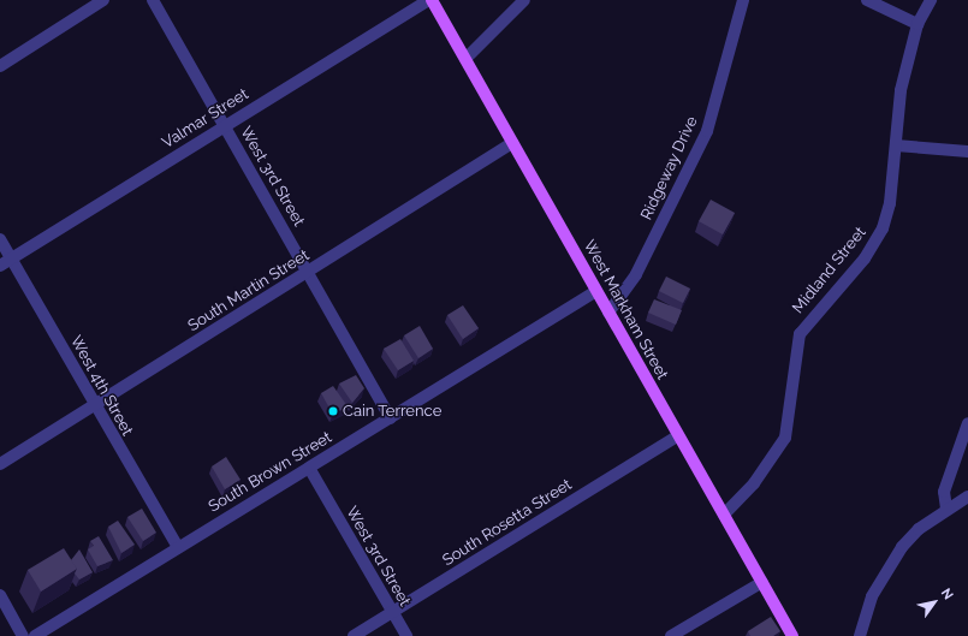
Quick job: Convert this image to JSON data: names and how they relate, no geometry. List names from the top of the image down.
{
  "streets": {
    "main road": ["West Markham Street"],
    "street": [
      "Valmar Street",
      "Ridgeway Drive",
      "West 3rd Street",
      "Midland Street",
      "South Martin Street",
      "West 4th Street",
      "South Brown Street",
      "South Rosetta Street"
    ]
  },
  "crossings": [
    ["Valmar Street", "West 3rd Street"],
    ["Valmar Street", "West Markham Street"],
    ["Valmar Street", "West 4th Street"],
    ["Ridgeway Drive", "West Markham Street"],
    ["West 3rd Street", "South Martin Street"],
    ["West 3rd Street", "South Brown Street"],
    ["West 3rd Street", "South Rosetta Street"],
    ["Midland Street", "West Markham Street"],
    ["South Martin Street", "West Markham Street"],
    ["South Martin Street", "West 4th Street"],
    ["West Markham Street", "South Brown Street"],
    ["West Markham Street", "South Rosetta Street"],
    ["West 4th Street", "South Brown Street"]
  ],
  "places": ["Cain Terrence"],
  "north": "top right"
}
